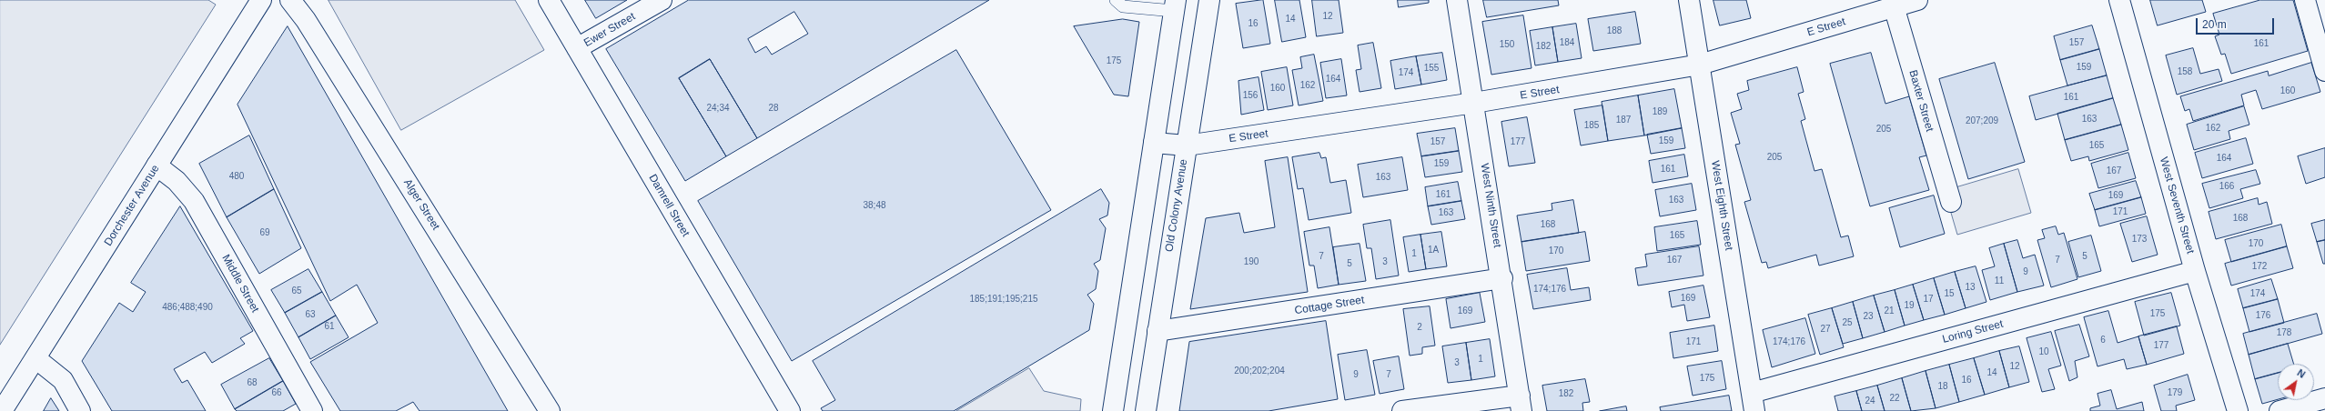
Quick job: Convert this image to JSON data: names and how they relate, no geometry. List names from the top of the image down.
{
  "streets": {
    "street": [
      "E Street",
      "Ewer Street",
      "Baxter Street",
      "Alger Street",
      "Dorchester Avenue",
      "Damrell Street",
      "Old Colony Avenue",
      "West Ninth Street",
      "West Eighth Street",
      "West Seventh Street",
      "Middle Street",
      "Cottage Street",
      "Loring Street"
    ]
  },
  "crossings": [
    ["E Street", "Baxter Street"],
    ["E Street", "Old Colony Avenue"],
    ["E Street", "West Ninth Street"],
    ["E Street", "West Eighth Street"],
    ["Ewer Street", "Damrell Street"],
    ["Dorchester Avenue", "Middle Street"],
    ["Old Colony Avenue", "Cottage Street"],
    ["West Ninth Street", "Cottage Street"],
    ["West Eighth Street", "Loring Street"],
    ["West Seventh Street", "Loring Street"]
  ],
  "house_numbers": [
    "12",
    "14",
    "16",
    "188",
    "184",
    "157",
    "161",
    "150",
    "182",
    "175",
    "159",
    "155",
    "158",
    "174",
    "164",
    "162",
    "160",
    "160",
    "156",
    "161",
    "24;34",
    "28",
    "189",
    "163",
    "187",
    "207;209",
    "185",
    "162",
    "205",
    "159",
    "157",
    "177",
    "165",
    "205",
    "164",
    "159",
    "161",
    "167",
    "480",
    "163",
    "166",
    "161",
    "169",
    "163",
    "38;48",
    "171",
    "163",
    "168",
    "168",
    "69",
    "165",
    "173",
    "170",
    "1A",
    "170",
    "1",
    "7",
    "5",
    "167",
    "7",
    "190",
    "3",
    "5",
    "172",
    "9",
    "11",
    "13",
    "174;176",
    "65",
    "15",
    "174",
    "169",
    "185;191;195;215",
    "17",
    "19",
    "486;488;490",
    "169",
    "21",
    "175",
    "63",
    "176",
    "23",
    "25",
    "61",
    "2",
    "27",
    "178",
    "6",
    "171",
    "174;176",
    "177",
    "10",
    "1",
    "3",
    "12",
    "200;202;204",
    "14",
    "9",
    "7",
    "175",
    "16",
    "68",
    "18",
    "66",
    "179",
    "182",
    "22",
    "24"
  ],
  "scale_bar": "20 m",
  "north": "top right"
}
